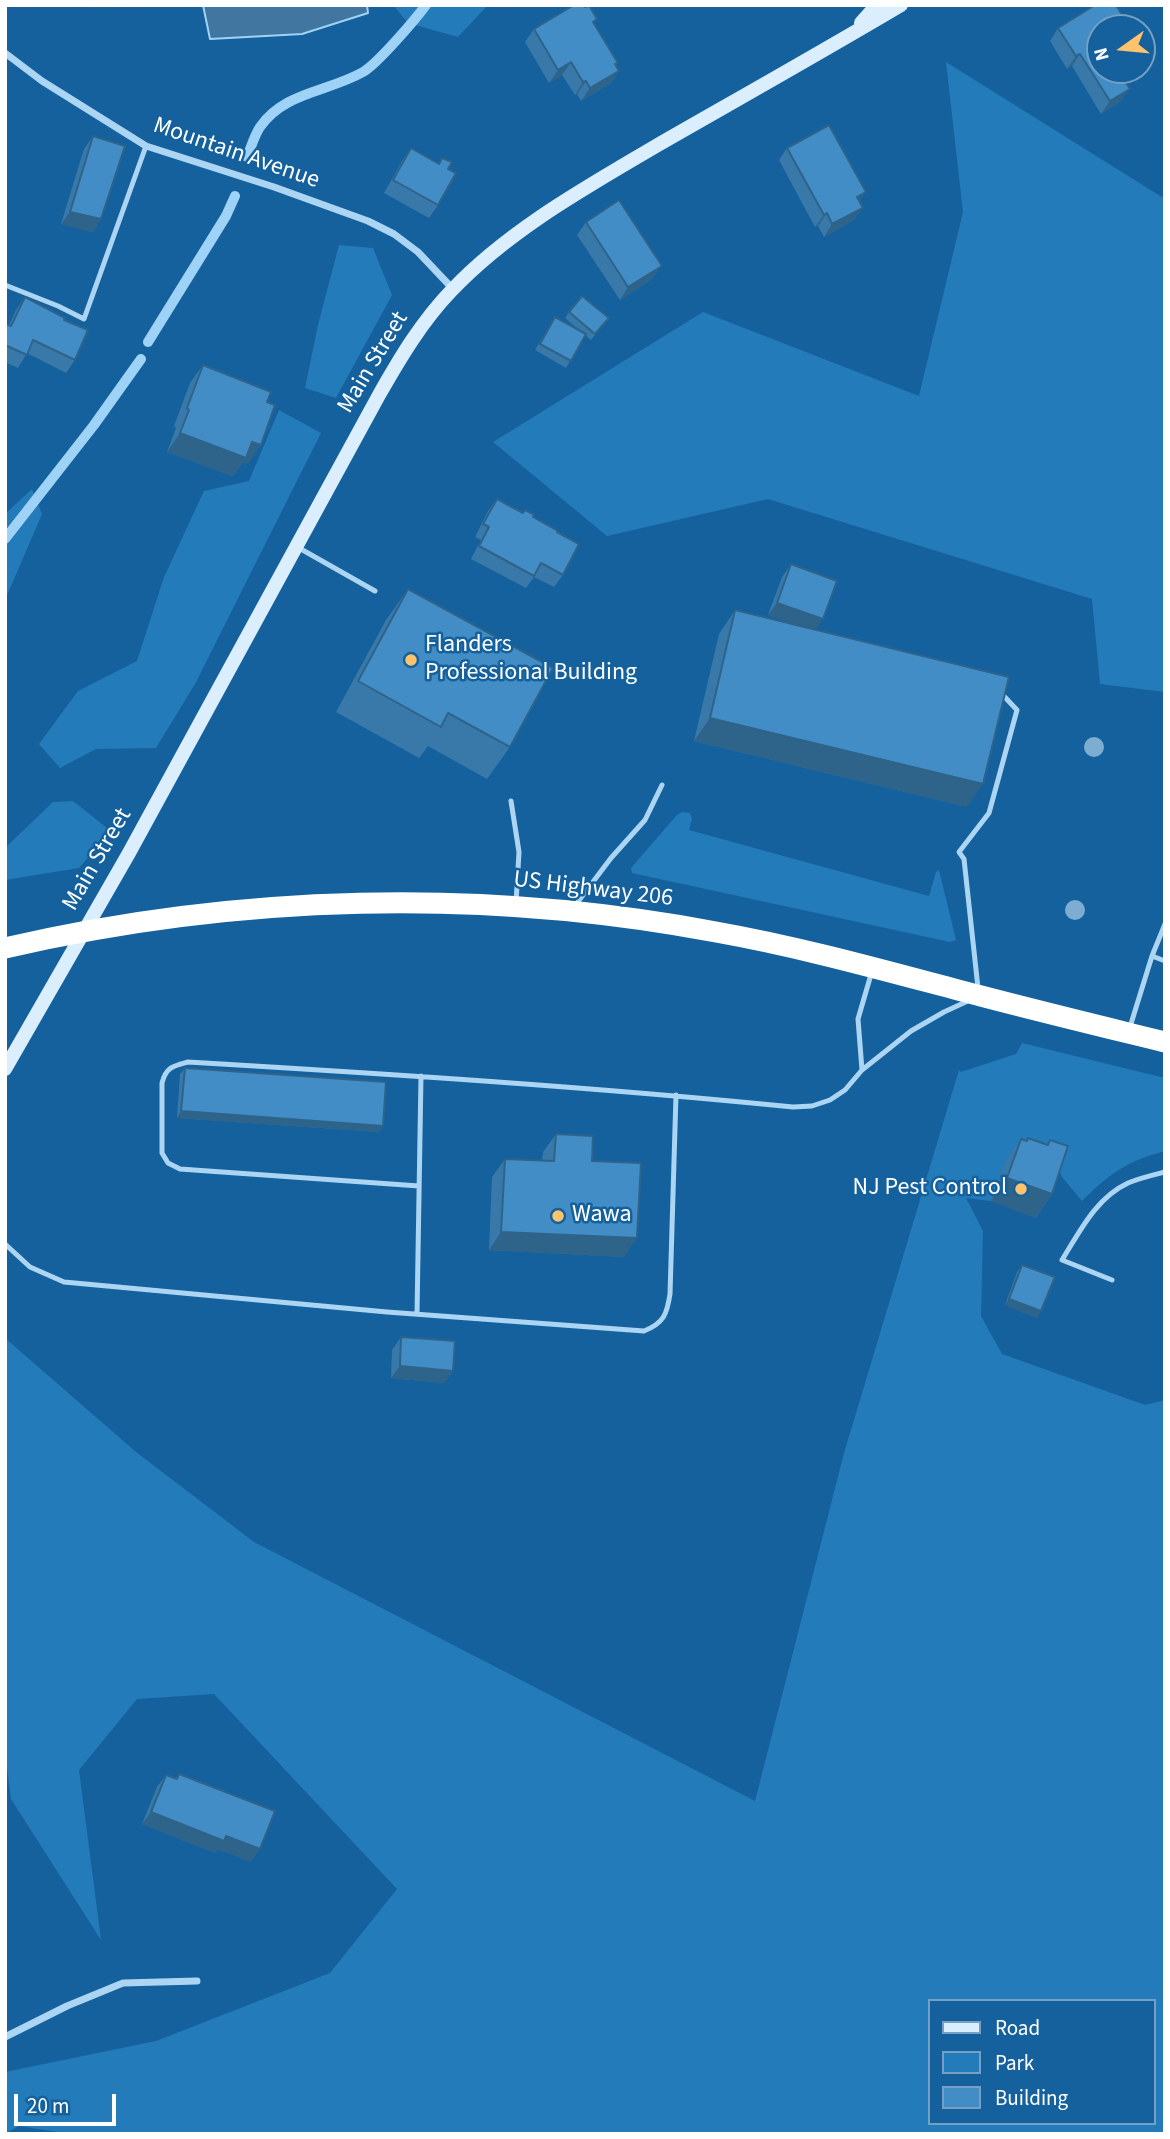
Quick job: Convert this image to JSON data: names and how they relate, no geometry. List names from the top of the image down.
{
  "streets": {
    "highway": ["US Highway 206"],
    "main road": ["Main Street"],
    "street": ["Mountain Avenue"]
  },
  "crossings": [
    ["Mountain Avenue", "Main Street"],
    ["Main Street", "US Highway 206"]
  ],
  "places": ["Flanders Professional Building", "NJ Pest Control", "Wawa"],
  "legend": ["Road", "Park", "Building"],
  "scale_bar": "20 m",
  "north": "left"
}
